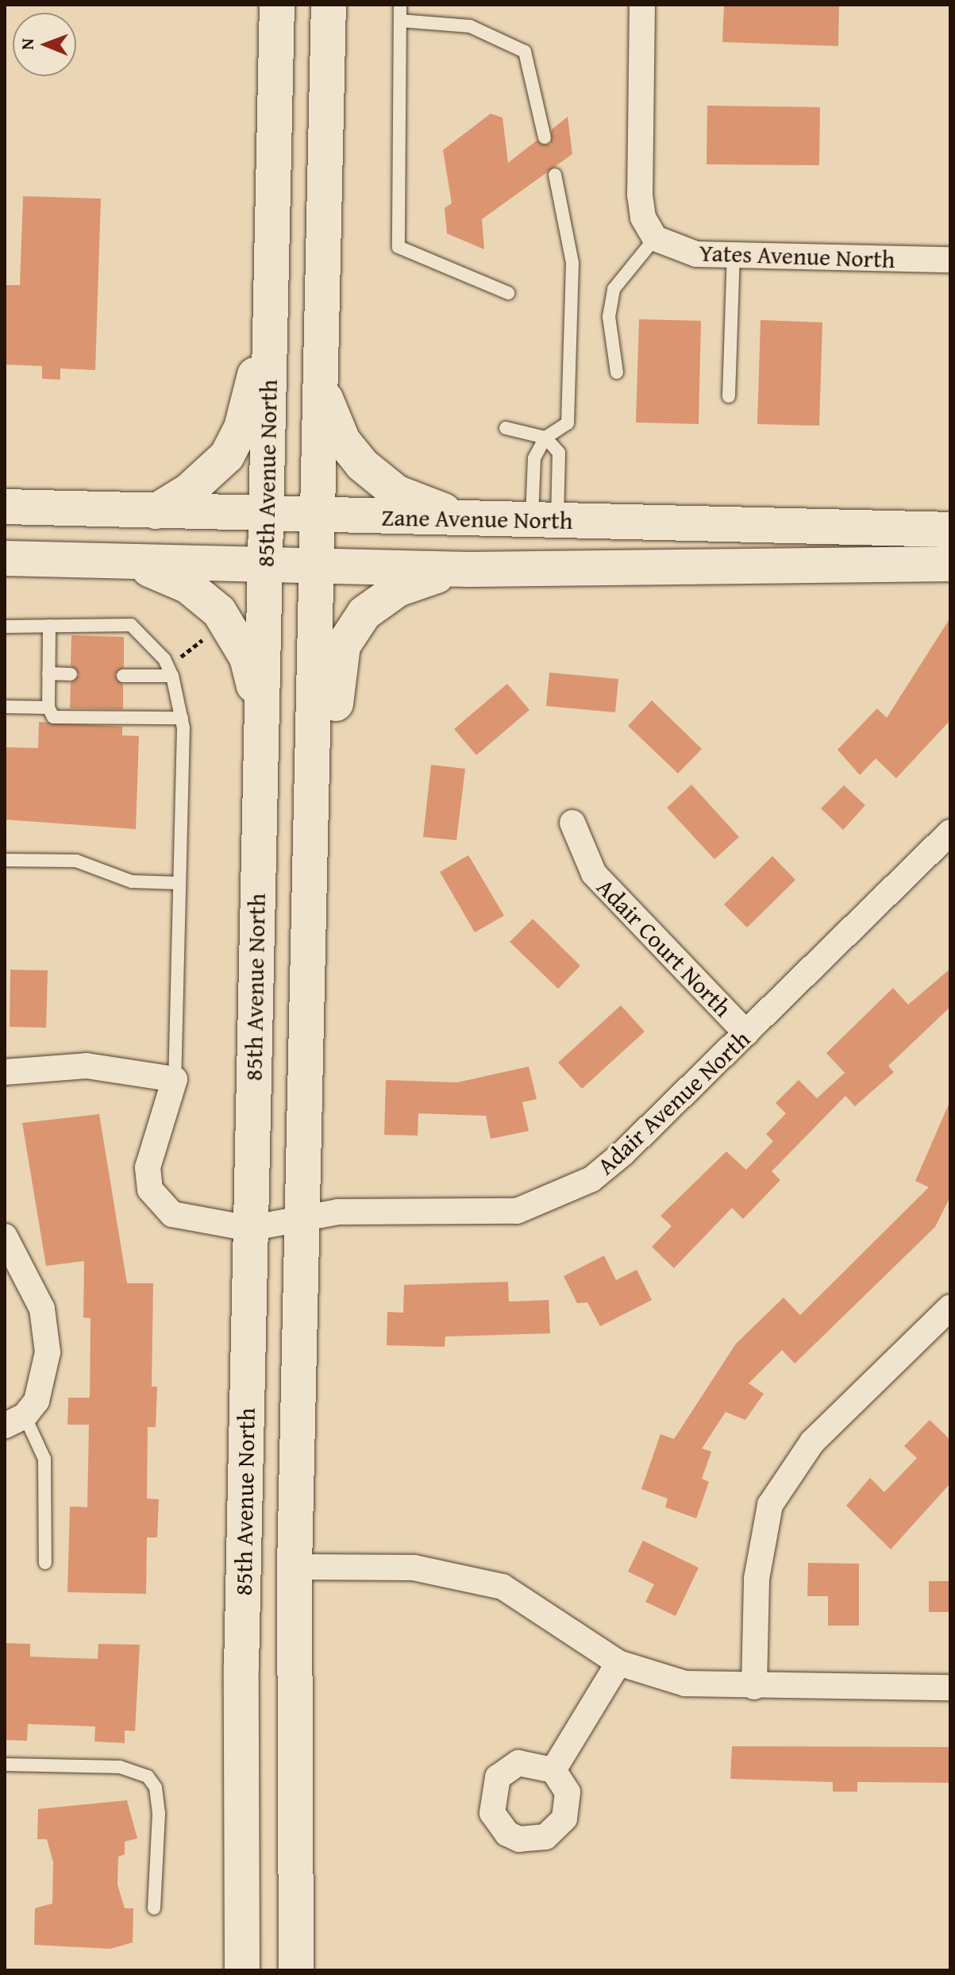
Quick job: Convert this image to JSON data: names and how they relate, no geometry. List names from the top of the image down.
{
  "streets": {
    "main road": ["85th Avenue North", "Zane Avenue North"],
    "street": ["Yates Avenue North", "Adair Court North", "Adair Avenue North"]
  },
  "crossings": [
    ["85th Avenue North", "Zane Avenue North"],
    ["85th Avenue North", "Adair Avenue North"],
    ["Adair Court North", "Adair Avenue North"]
  ],
  "north": "left"
}
